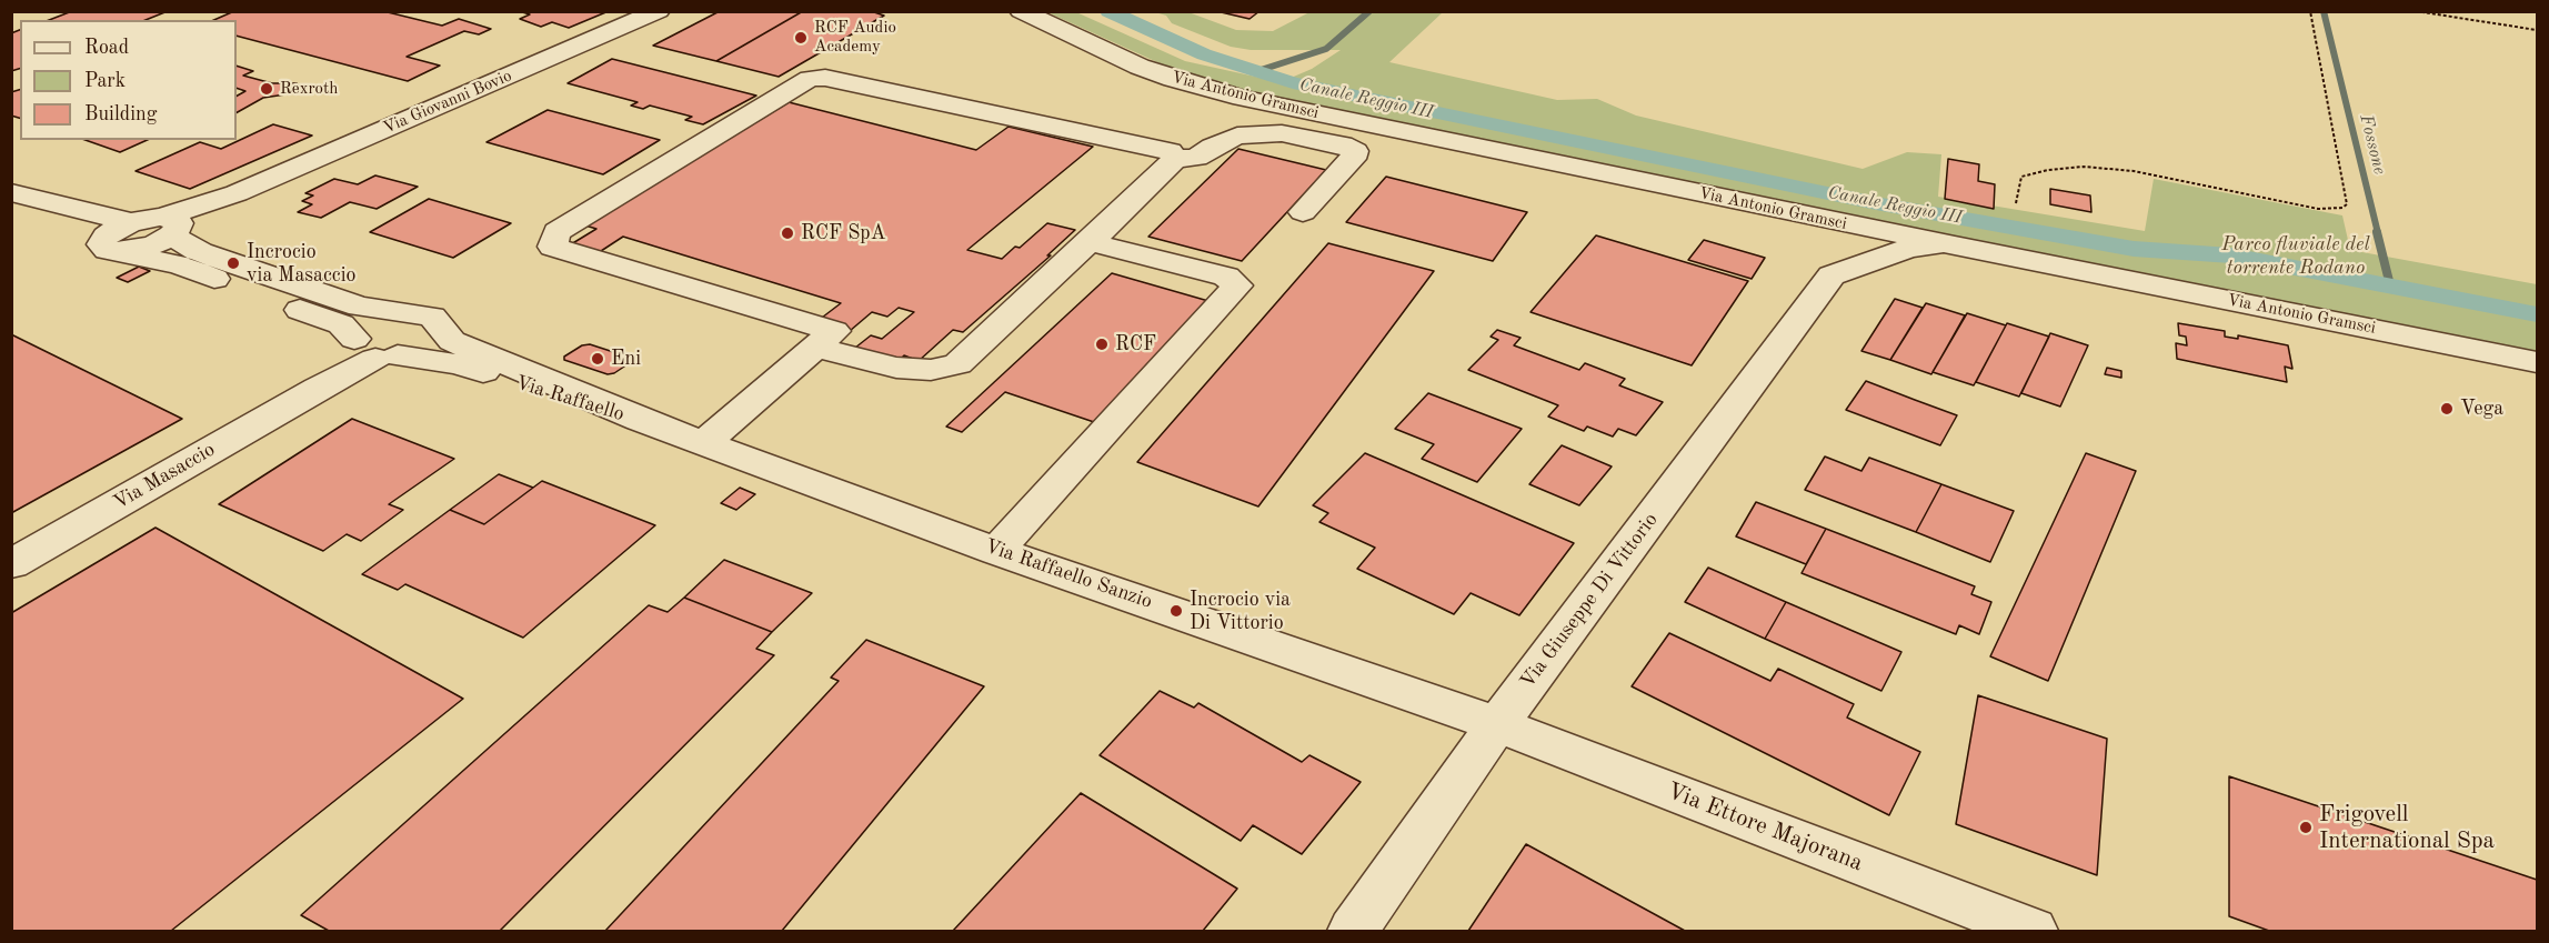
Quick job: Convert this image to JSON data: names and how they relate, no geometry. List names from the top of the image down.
{
  "streets": {
    "street": [
      "Via Antonio Gramsci",
      "Via Giovanni Bovio",
      "Via Raffaello",
      "Via Masaccio",
      "Via Raffaello Sanzio",
      "Via Giuseppe Di Vittorio",
      "Via Ettore Majorana"
    ]
  },
  "crossings": [
    ["Via Giovanni Bovio", "Via Raffaello"],
    ["Via Raffaello", "Via Masaccio"],
    ["Via Raffaello", "Via Raffaello Sanzio"],
    ["Via Raffaello Sanzio", "Via Giuseppe Di Vittorio"],
    ["Via Raffaello Sanzio", "Via Ettore Majorana"],
    ["Via Giuseppe Di Vittorio", "Via Ettore Majorana"]
  ],
  "water": ["Canale Reggio III", "Fossone"],
  "parks": ["Parco fluviale del torrente Rodano"],
  "places": [
    "RCF Audio Academy",
    "Rexroth",
    "RCF SpA",
    "Incrocio via Masaccio",
    "RCF",
    "Eni",
    "Vega",
    "Incrocio via Di Vittorio",
    "Frigovell International Spa"
  ],
  "legend": ["Road", "Park", "Building"]
}
